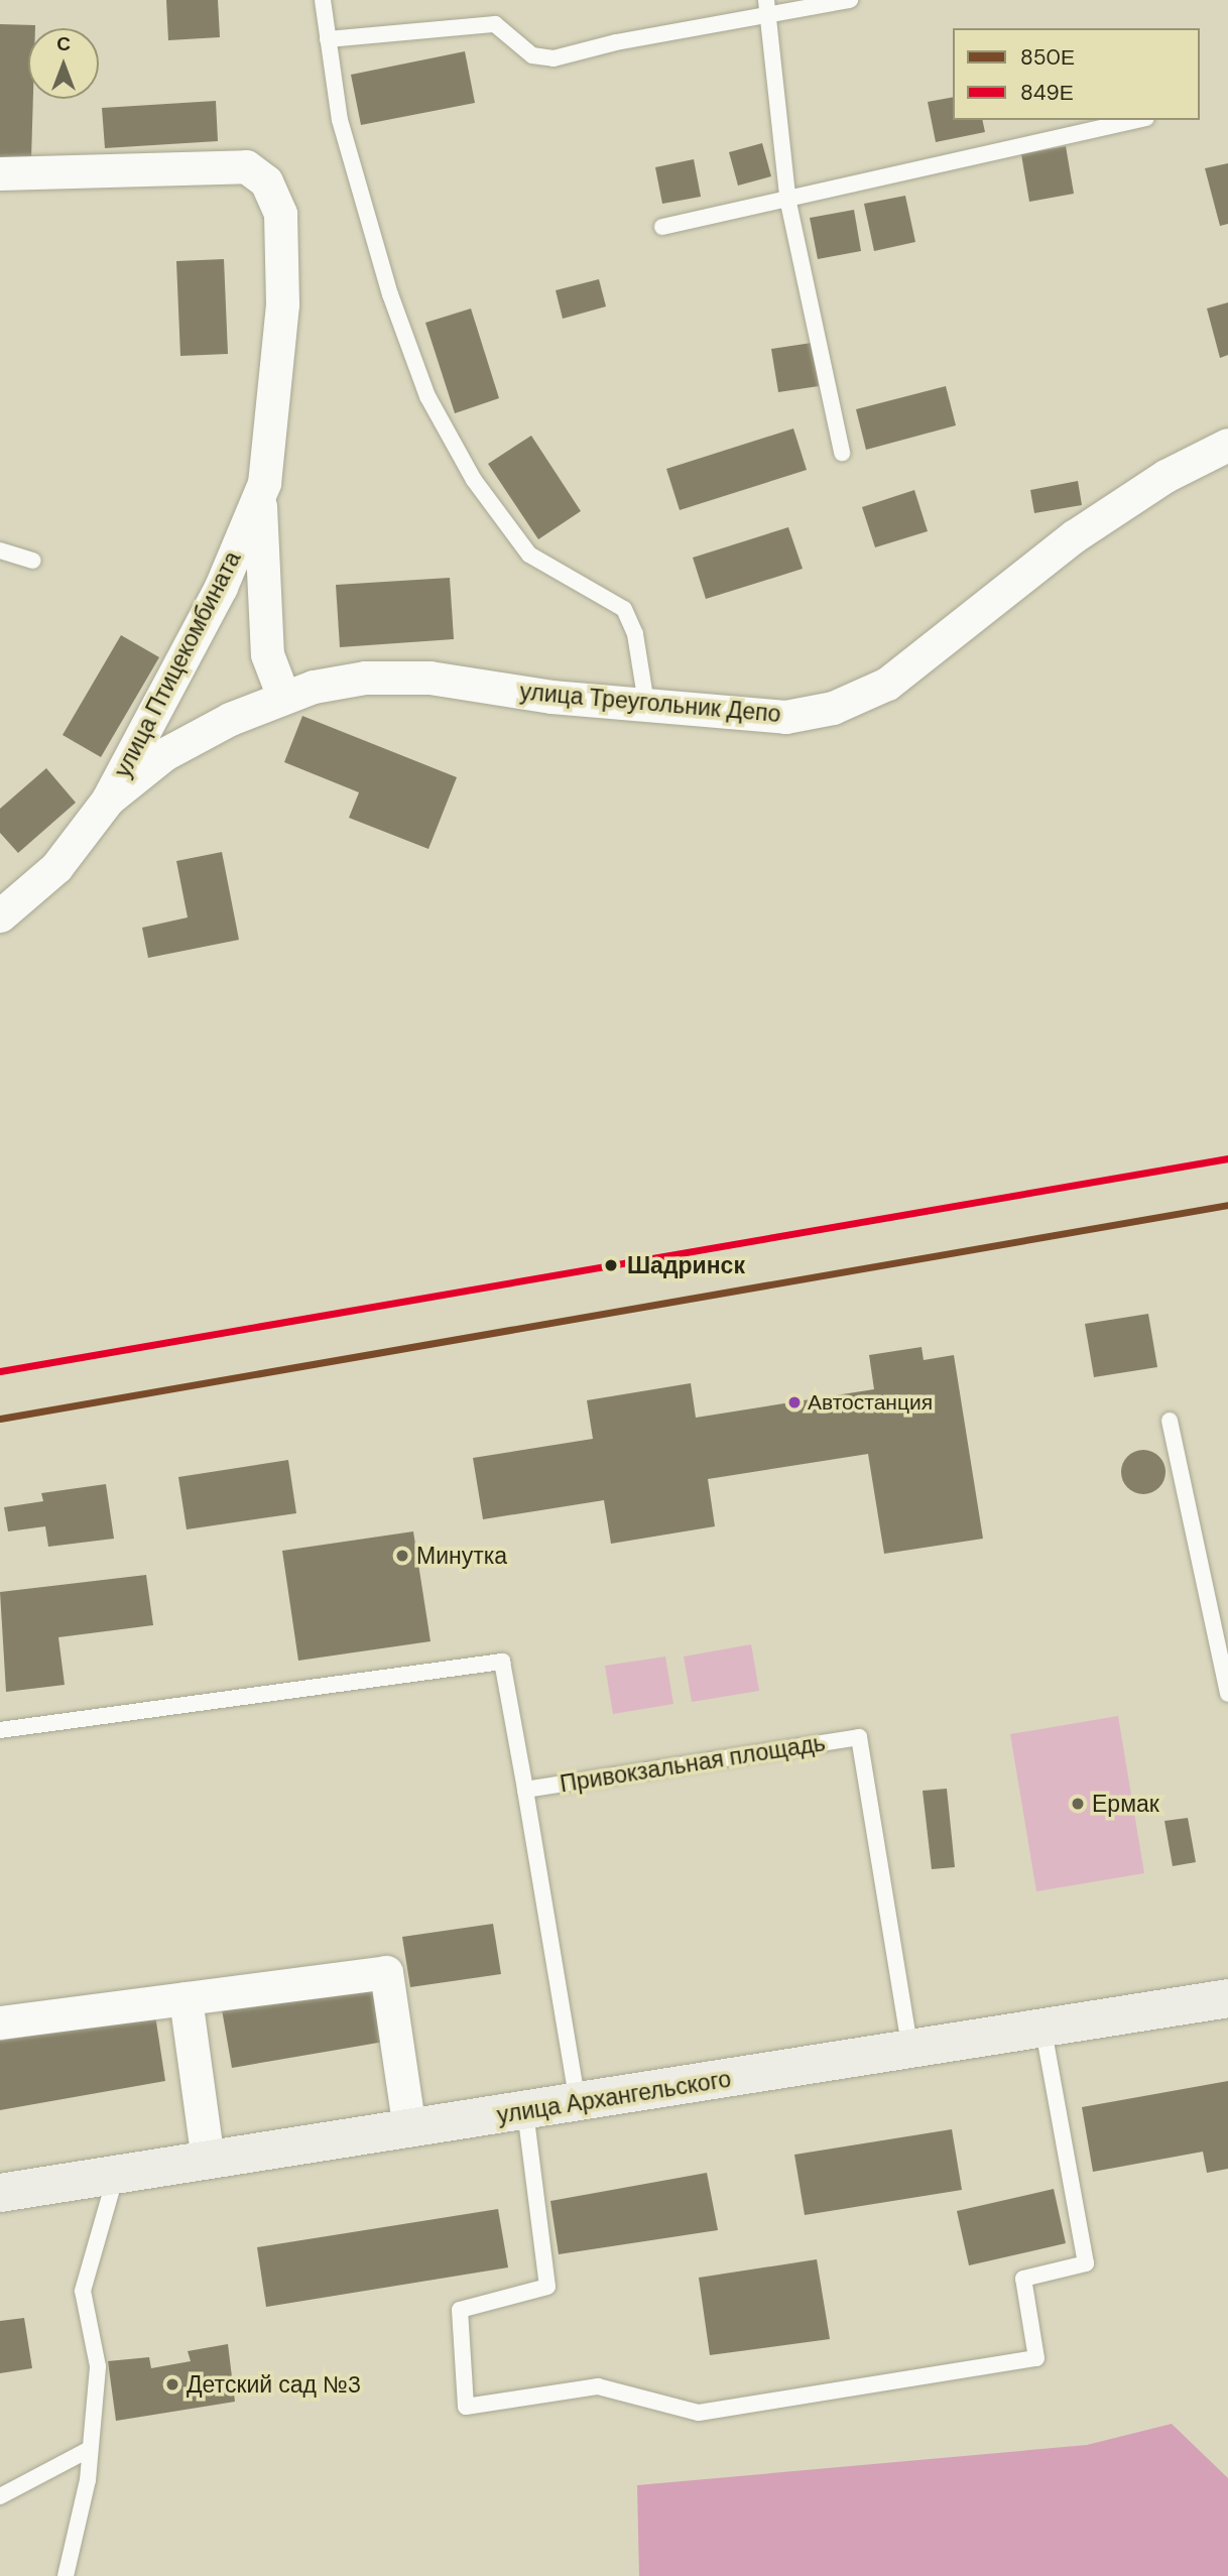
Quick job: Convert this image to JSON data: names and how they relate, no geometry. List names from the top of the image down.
{
  "streets": {
    "street": ["улица Птицекомбината", "улица Треугольник Депо", "улица Архангельского"],
    "lane": ["Привокзальная площадь"]
  },
  "crossings": [
    ["улица Птицекомбината", "улица Треугольник Депо"],
    ["Привокзальная площадь", "улица Архангельского"]
  ],
  "places": [
    "Шадринск",
    "Автостанция",
    "Минутка",
    "Ермак",
    "Детский сад №3"
  ],
  "lines": ["transit line 849Е", "transit line 850Е"],
  "legend": ["850Е", "849Е"],
  "north": "top"
}
